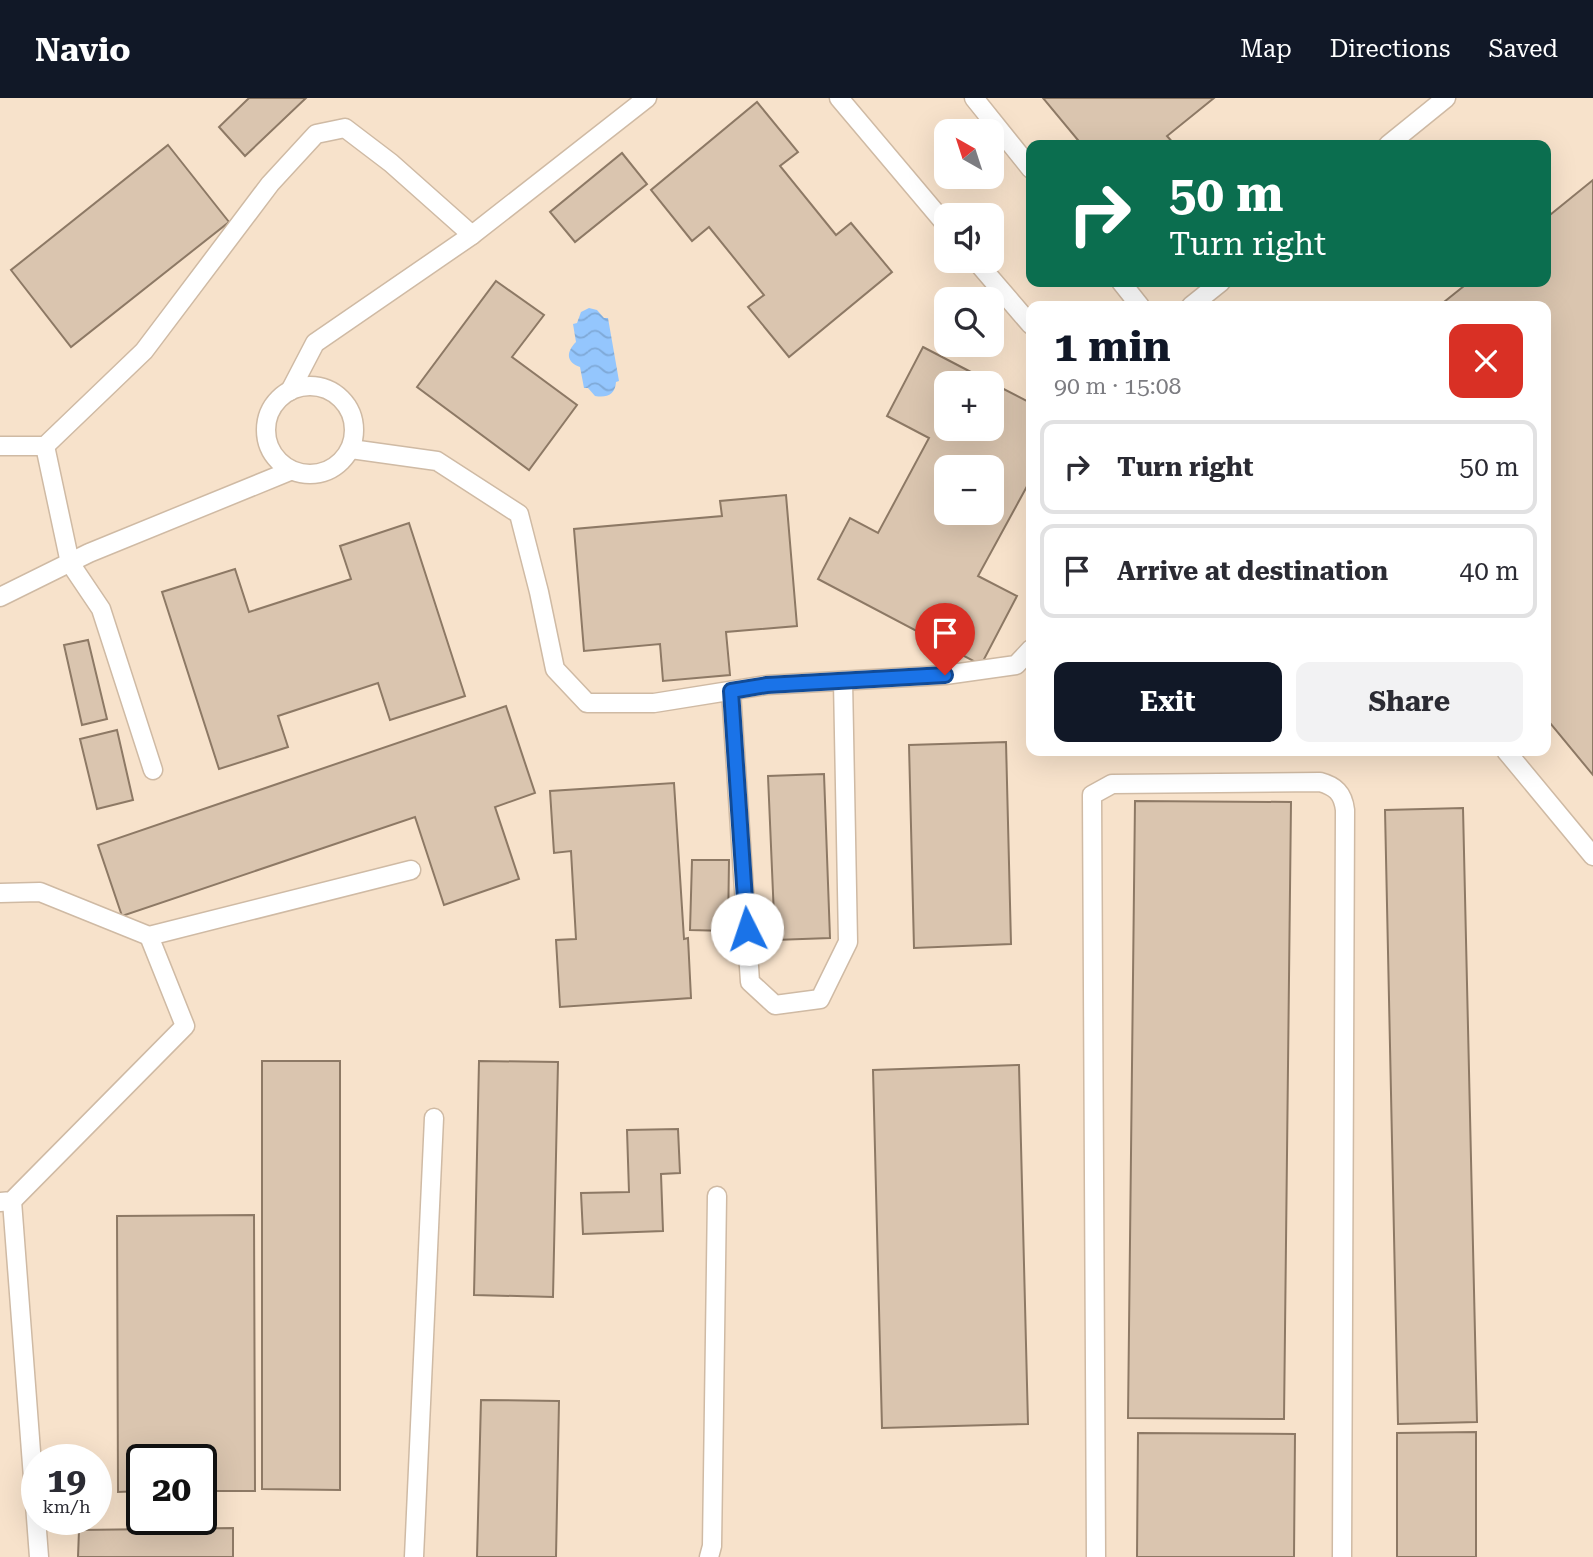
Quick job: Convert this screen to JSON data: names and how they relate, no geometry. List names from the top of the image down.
{
  "north": "top left",
  "page": {
    "header": "Navio",
    "nav": ["Map", "Directions", "Saved"],
    "map_buttons": ["+", "−"],
    "turn": ["50 m", "Turn right"],
    "heading": ["1 min", "90 m · 15:08"],
    "list": [
      {
        "name": "Turn right",
        "value": "50 m"
      },
      {
        "name": "Arrive at destination",
        "value": "40 m"
      }
    ],
    "buttons": ["Exit", "Share"],
    "speed": "19 km/h",
    "limit": "20"
  }
}
